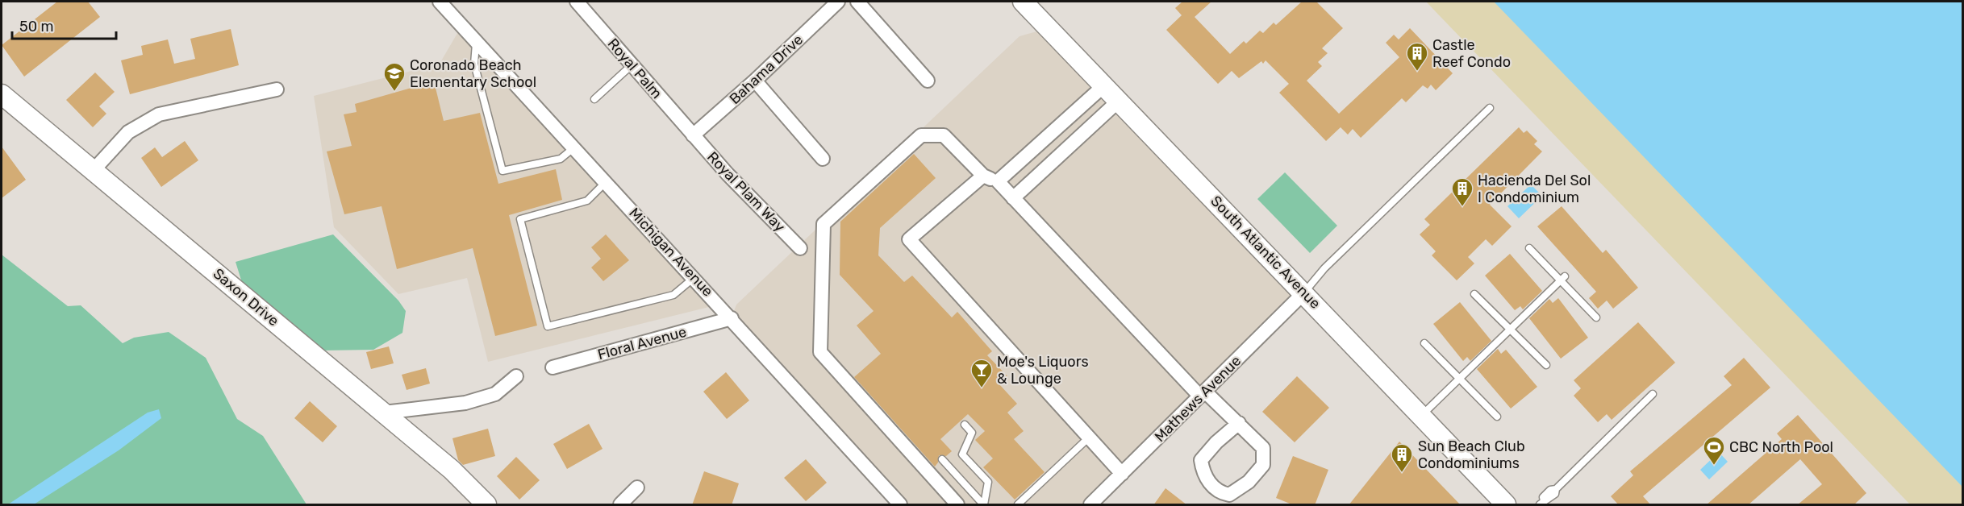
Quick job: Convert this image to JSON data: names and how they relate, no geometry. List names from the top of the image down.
{
  "streets": {
    "street": [
      "Royal Palm",
      "Bahama Drive",
      "Royal Plam Way",
      "Michigan Avenue",
      "South Atlantic Avenue",
      "Saxon Drive",
      "Floral Avenue",
      "Mathews Avenue"
    ]
  },
  "crossings": [
    ["Royal Palm", "Bahama Drive"],
    ["Royal Palm", "Royal Plam Way"],
    ["Bahama Drive", "Royal Plam Way"],
    ["Michigan Avenue", "Floral Avenue"],
    ["South Atlantic Avenue", "Mathews Avenue"]
  ],
  "places": {
    "building": ["Castle Reef Condo", "Hacienda Del Sol I Condominium", "Sun Beach Club Condominiums"],
    "school or university": ["Coronado Beach Elementary School"],
    "bar": ["Moe's Liquors & Lounge"],
    "sports": ["CBC North Pool"]
  },
  "scale_bar": "50 m"
}
